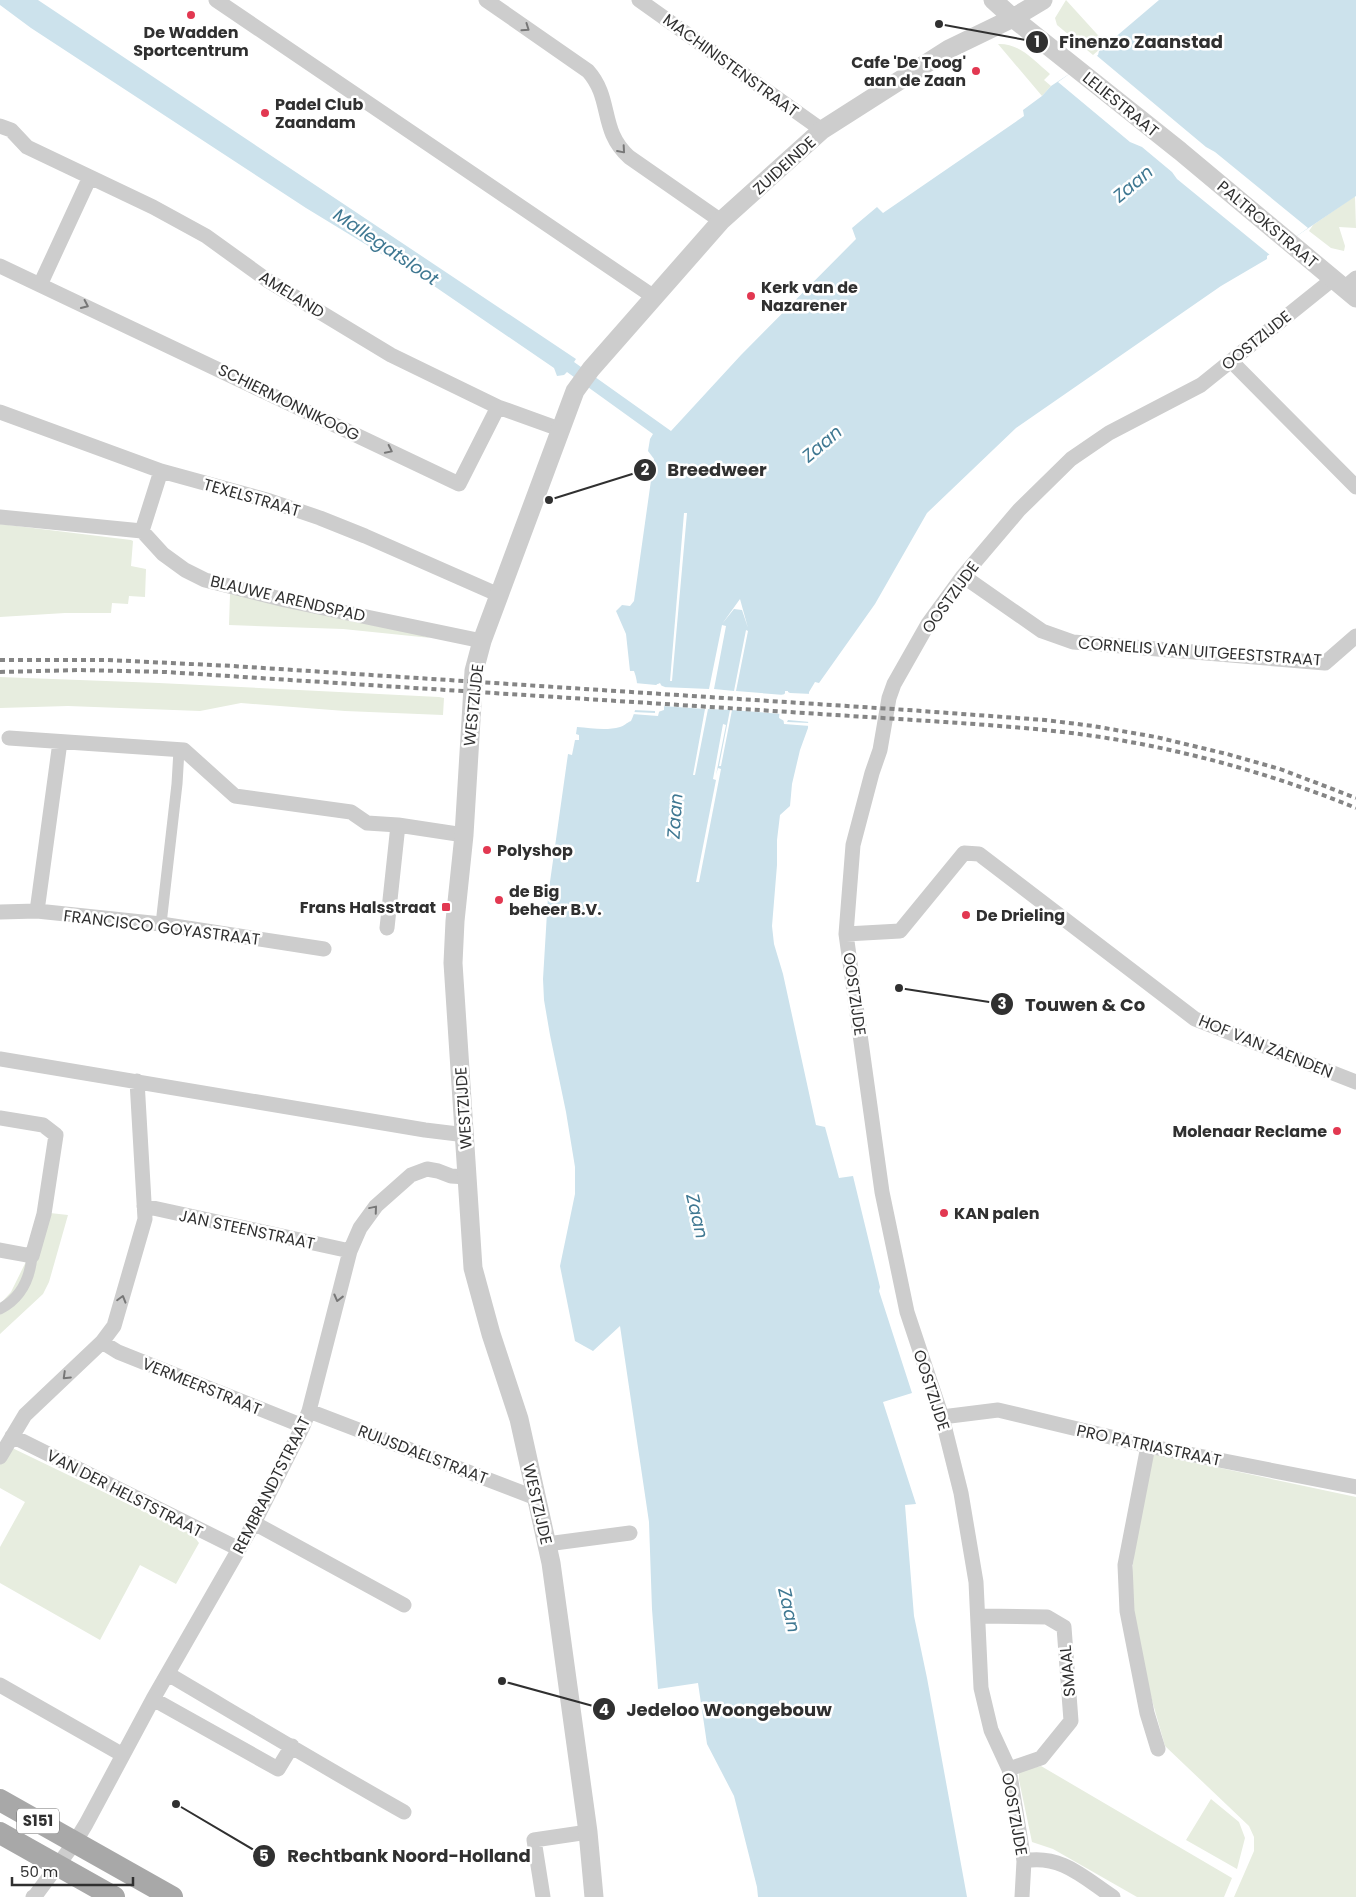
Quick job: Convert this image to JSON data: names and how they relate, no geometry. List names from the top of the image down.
{
  "streets": {
    "main road": ["S151"],
    "street": [
      "MACHINISTENSTRAAT",
      "LELIESTRAAT",
      "ZUIDEINDE",
      "PALTROKSTRAAT",
      "AMELAND",
      "OOSTZIJDE",
      "SCHIERMONNIKOOG",
      "TEXELSTRAAT",
      "BLAUWE ARENDSPAD",
      "CORNELIS VAN UITGEESTSTRAAT",
      "WESTZIJDE",
      "FRANCISCO GOYASTRAAT",
      "HOF VAN ZAENDEN",
      "JAN STEENSTRAAT",
      "VERMEERSTRAAT",
      "PRO PATRIASTRAAT",
      "RUIJSDAELSTRAAT",
      "REMBRANDTSTRAAT",
      "VAN DER HELSTSTRAAT",
      "SMAAL"
    ]
  },
  "crossings": [
    ["MACHINISTENSTRAAT", "ZUIDEINDE"],
    ["LELIESTRAAT", "ZUIDEINDE"],
    ["LELIESTRAAT", "PALTROKSTRAAT"],
    ["ZUIDEINDE", "WESTZIJDE"],
    ["PALTROKSTRAAT", "OOSTZIJDE"],
    ["AMELAND", "SCHIERMONNIKOOG"],
    ["AMELAND", "WESTZIJDE"],
    ["OOSTZIJDE", "CORNELIS VAN UITGEESTSTRAAT"],
    ["OOSTZIJDE", "HOF VAN ZAENDEN"],
    ["OOSTZIJDE", "PRO PATRIASTRAAT"],
    ["OOSTZIJDE", "SMAAL"],
    ["TEXELSTRAAT", "WESTZIJDE"],
    ["BLAUWE ARENDSPAD", "WESTZIJDE"],
    ["WESTZIJDE", "RUIJSDAELSTRAAT"],
    ["WESTZIJDE", "REMBRANDTSTRAAT"],
    ["JAN STEENSTRAAT", "REMBRANDTSTRAAT"],
    ["VERMEERSTRAAT", "REMBRANDTSTRAAT"],
    ["RUIJSDAELSTRAAT", "REMBRANDTSTRAAT"],
    ["REMBRANDTSTRAAT", "VAN DER HELSTSTRAAT"],
    ["REMBRANDTSTRAAT", "S151"]
  ],
  "one_way": ["SCHIERMONNIKOOG"],
  "water": ["Zaan", "Mallegatsloot"],
  "places": {
    "other": [
      "De Wadden Sportcentrum",
      "Finenzo Zaanstad",
      "Cafe 'De Toog' aan de Zaan",
      "Padel Club Zaandam",
      "Kerk van de Nazarener",
      "Breedweer",
      "Polyshop",
      "de Big beheer B.V.",
      "De Drieling",
      "Touwen & Co",
      "Molenaar Reclame",
      "KAN palen",
      "Jedeloo Woongebouw",
      "Rechtbank Noord-Holland"
    ],
    "transit": ["Frans Halsstraat"]
  },
  "scale_bar": "50 m"
}
